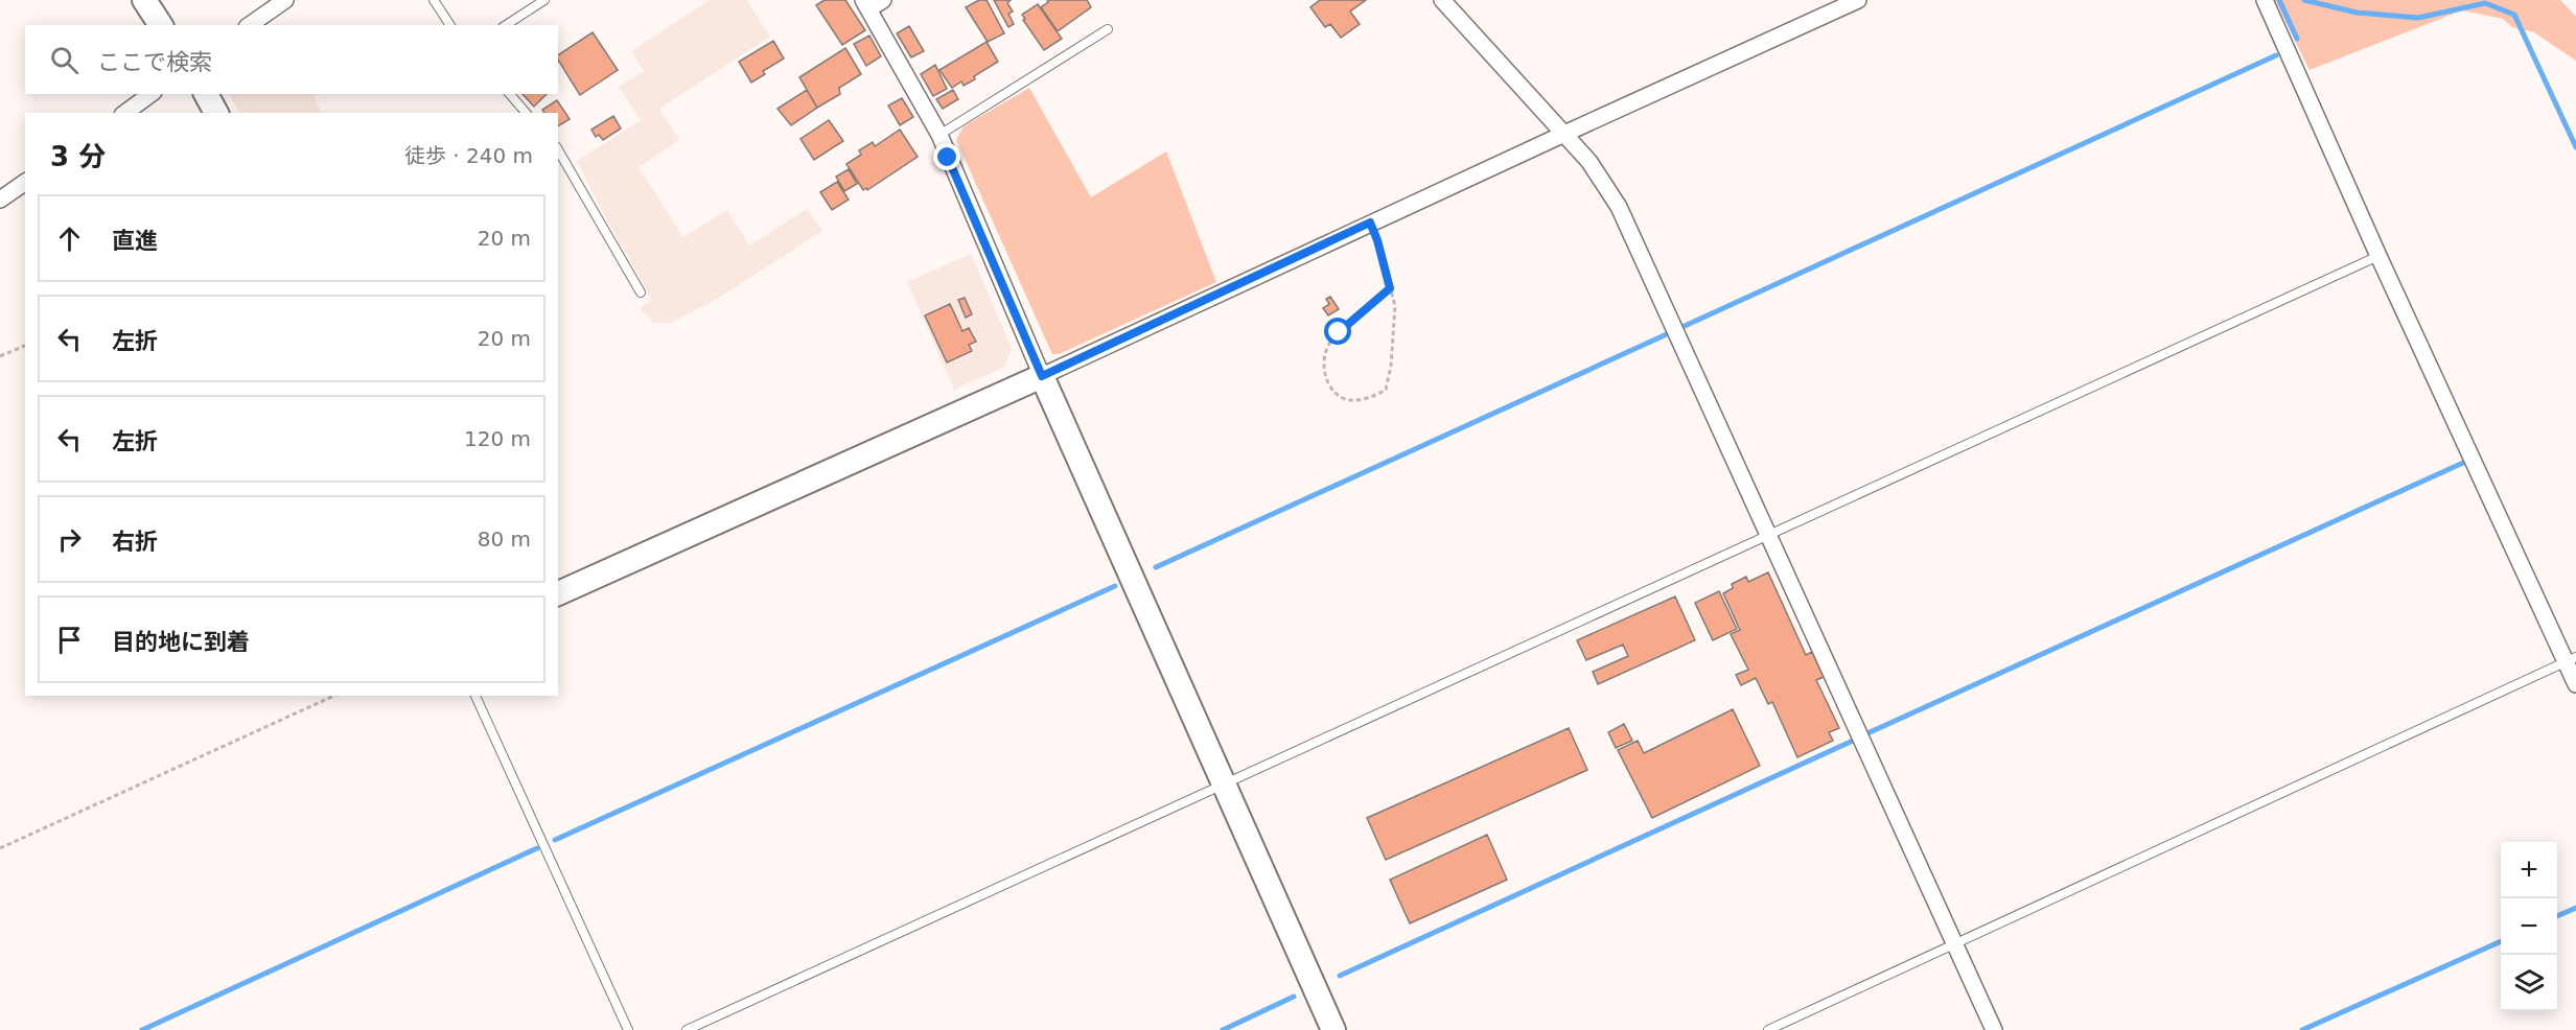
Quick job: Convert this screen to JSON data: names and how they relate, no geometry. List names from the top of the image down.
{
  "page": {
    "search": "ここで検索",
    "heading": ["3 分", "徒歩 · 240 m"],
    "list": [
      ["直進", "20 m"],
      ["左折", "20 m"],
      ["左折", "120 m"],
      ["右折", "80 m"],
      "目的地に到着"
    ],
    "map_buttons": ["+", "−"]
  }
}
